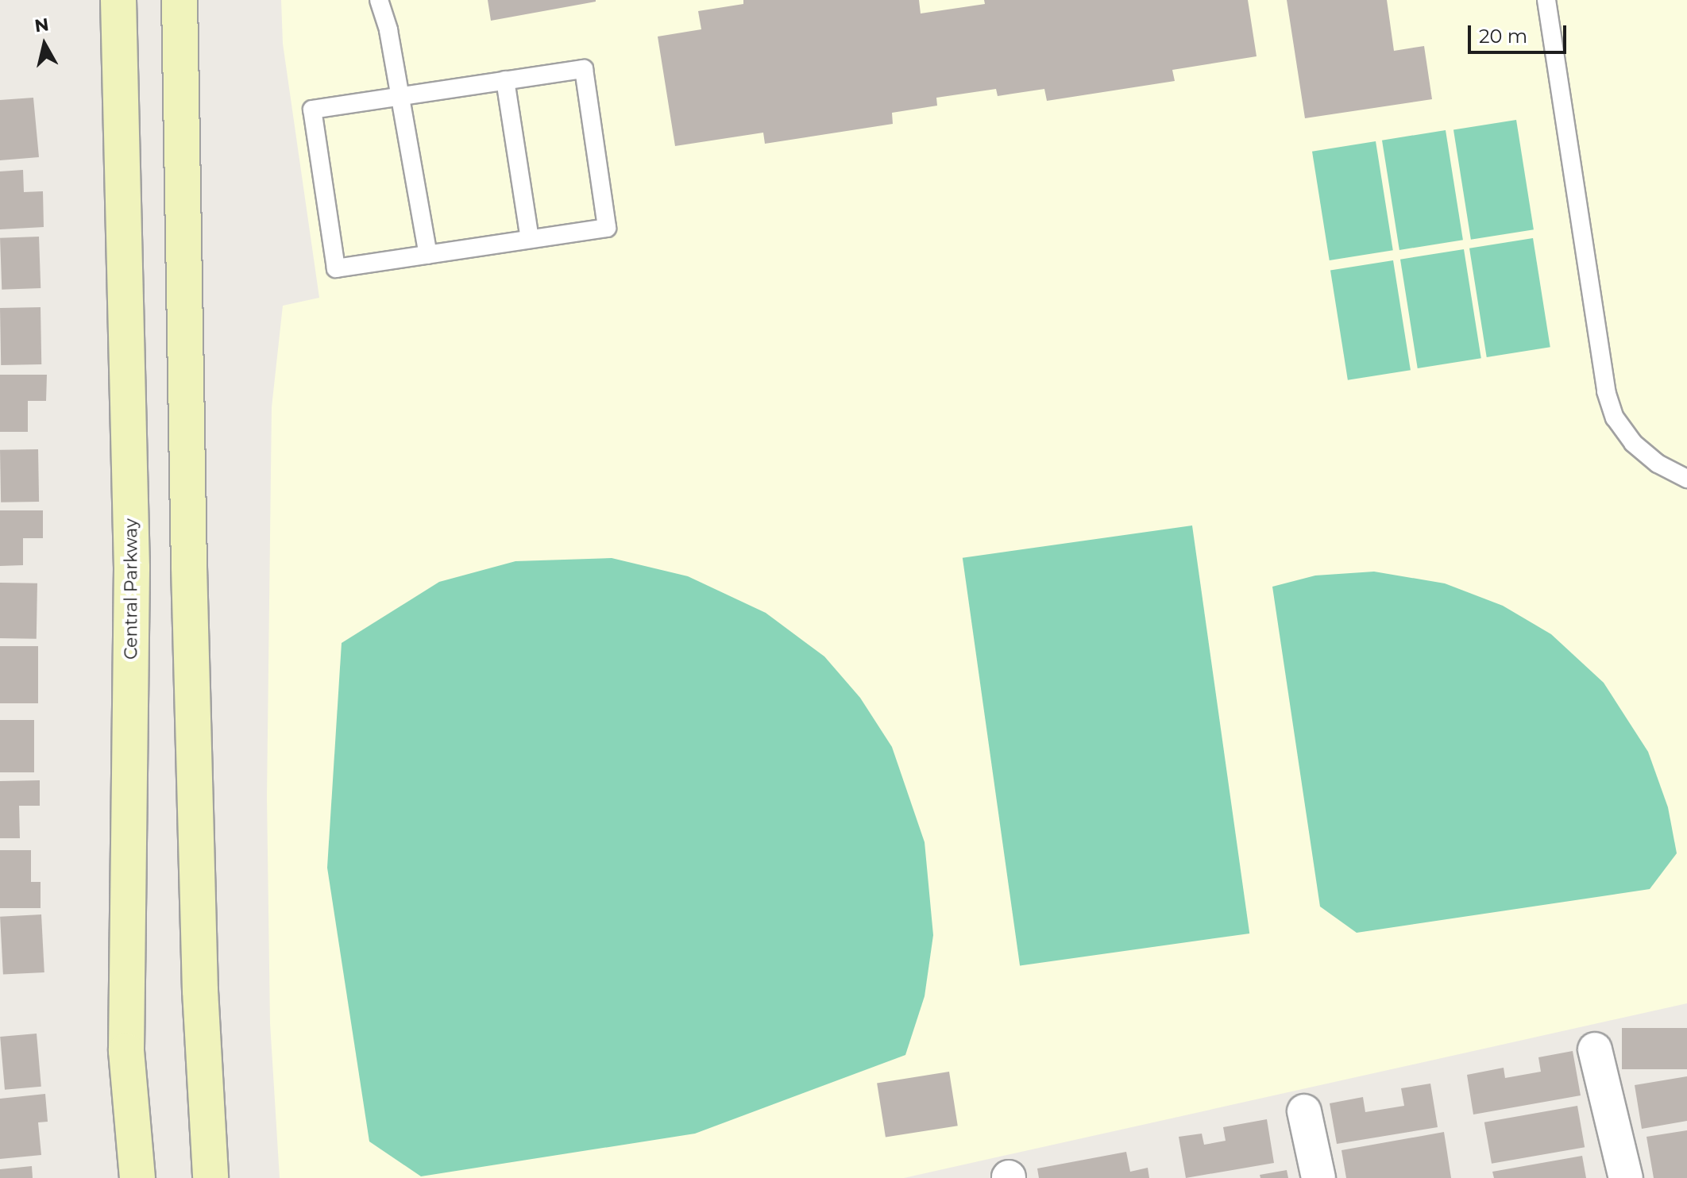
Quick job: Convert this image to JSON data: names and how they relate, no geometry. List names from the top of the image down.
{
  "streets": {
    "main road": ["Central Parkway"]
  },
  "scale_bar": "20 m",
  "north": "top"
}
